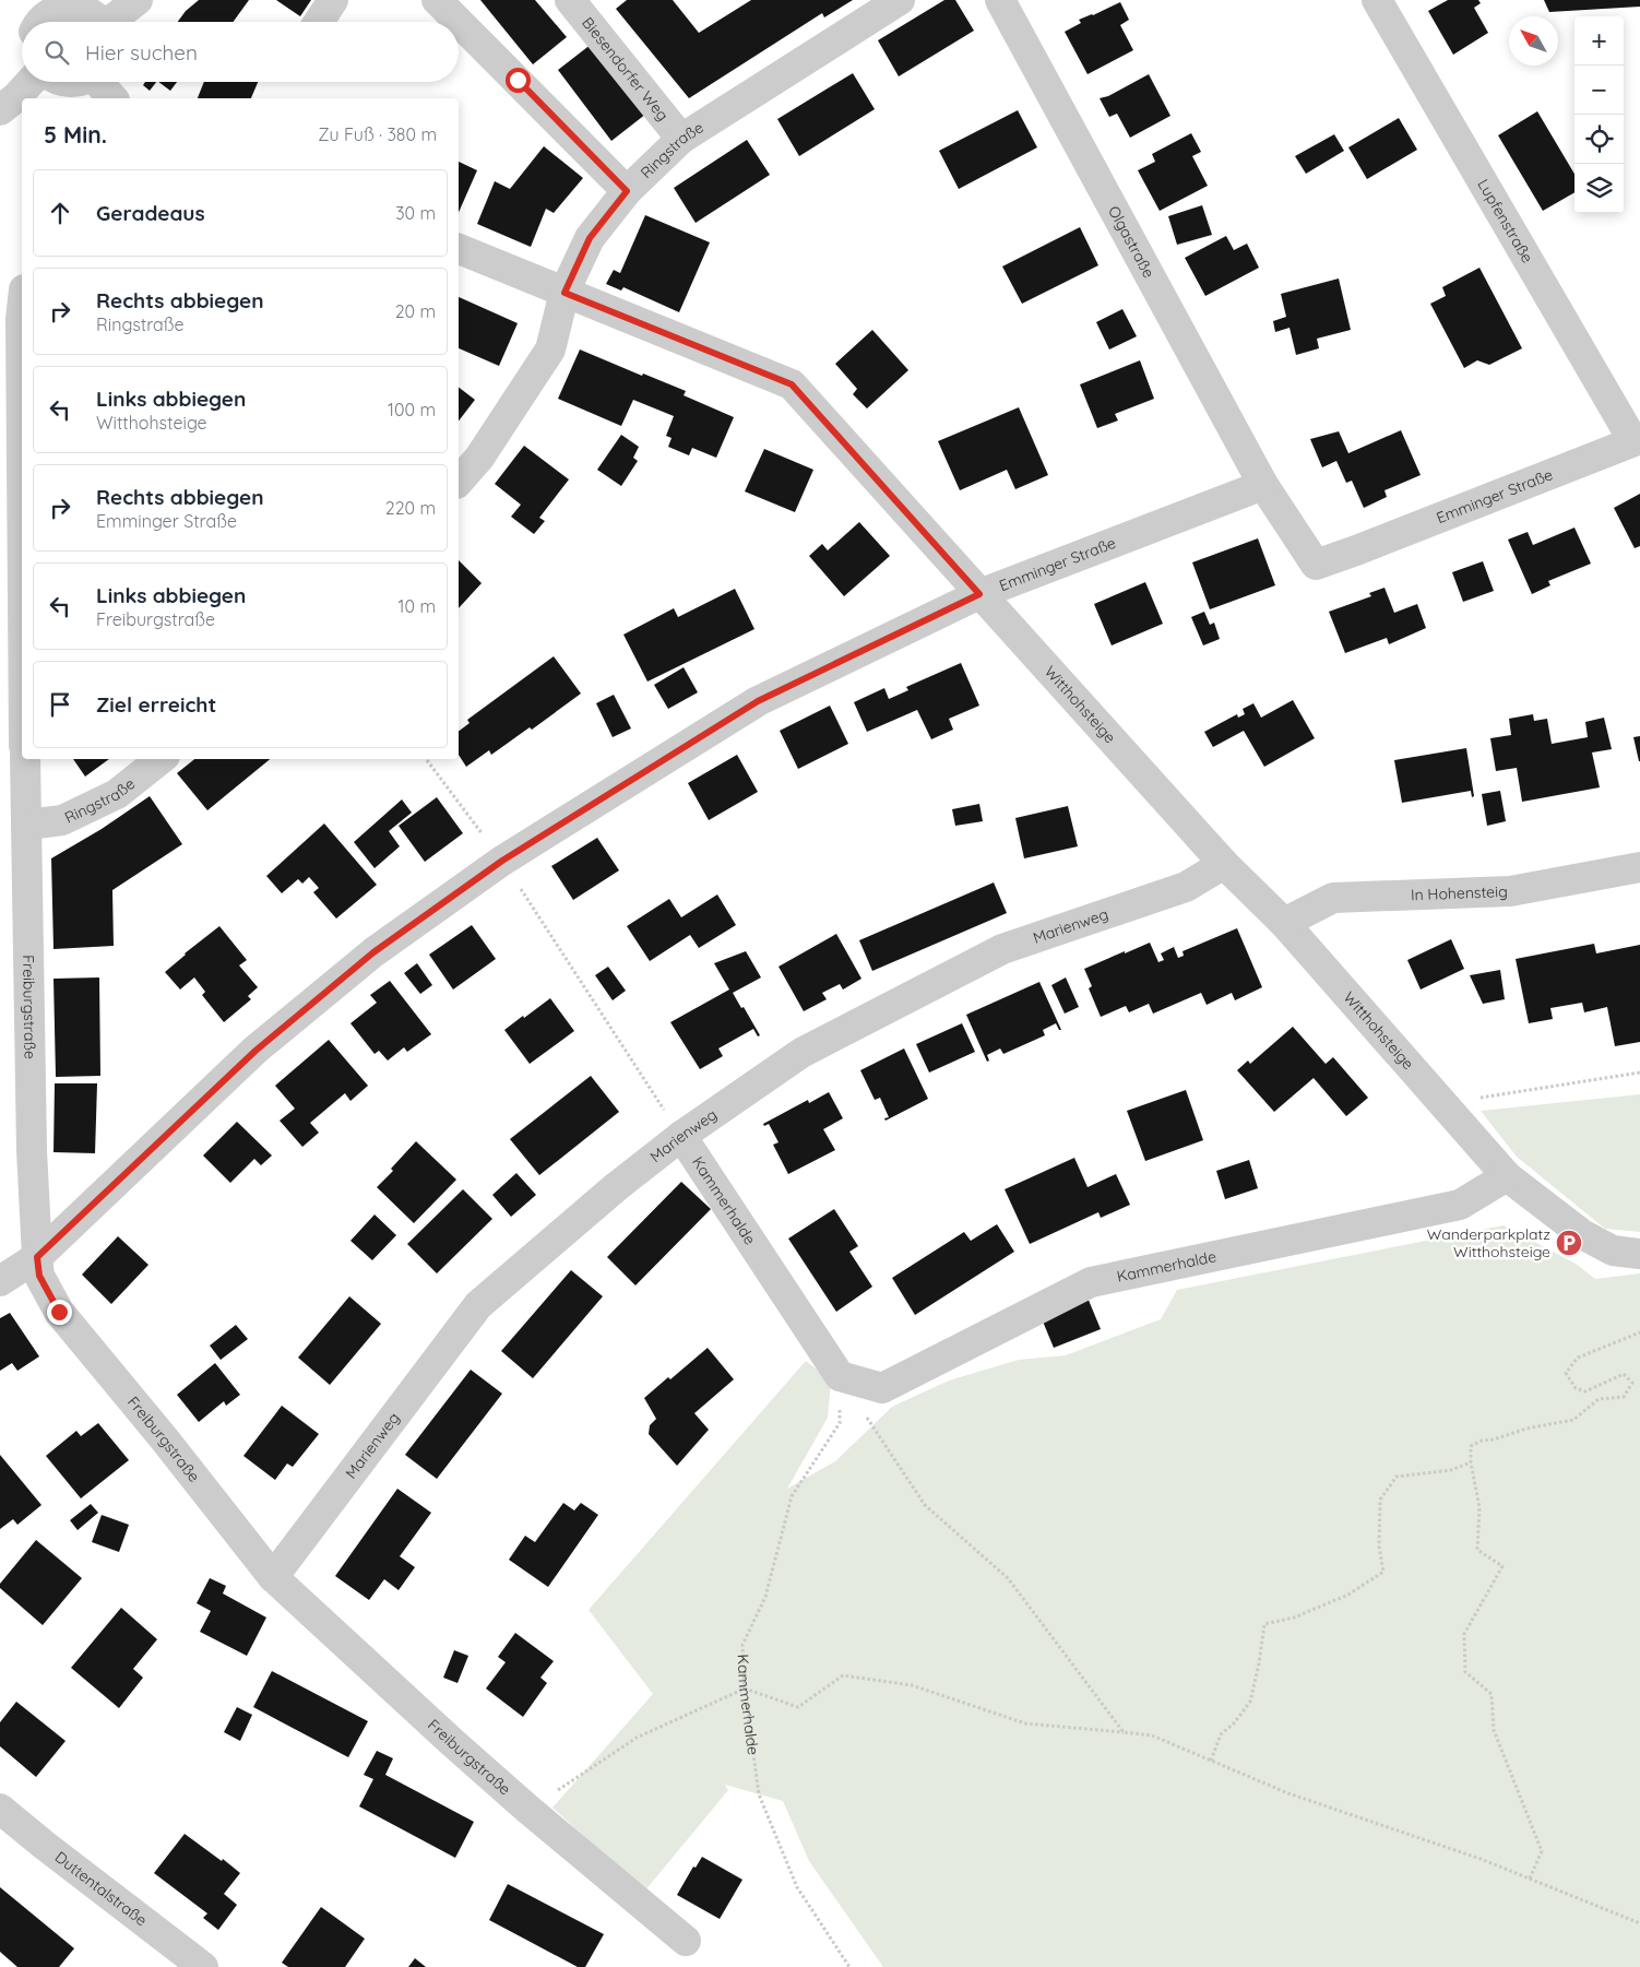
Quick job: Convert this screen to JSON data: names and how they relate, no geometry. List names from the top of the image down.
{
  "streets": {
    "street": [
      "Biesendorfer Weg",
      "Ringstraße",
      "Lupfenstraße",
      "Olgastraße",
      "Emminger Straße",
      "Witthohsteige",
      "In Hohensteig",
      "Marienweg",
      "Freiburgstraße",
      "Kammerhalde",
      "Duttentalstraße"
    ]
  },
  "crossings": [
    ["Biesendorfer Weg", "Ringstraße"],
    ["Ringstraße", "Witthohsteige"],
    ["Ringstraße", "Freiburgstraße"],
    ["Lupfenstraße", "Emminger Straße"],
    ["Olgastraße", "Emminger Straße"],
    ["Emminger Straße", "Witthohsteige"],
    ["Emminger Straße", "Freiburgstraße"],
    ["Witthohsteige", "In Hohensteig"],
    ["Witthohsteige", "Marienweg"],
    ["Witthohsteige", "Kammerhalde"],
    ["Marienweg", "Freiburgstraße"],
    ["Marienweg", "Kammerhalde"]
  ],
  "places": {
    "parking": ["Wanderparkplatz Witthohsteige"]
  },
  "north": "top left",
  "page": {
    "map_buttons": ["+", "−"],
    "search": "Hier suchen",
    "heading": ["5 Min.", "Zu Fuß · 380 m"],
    "list": [
      ["Geradeaus", "30 m"],
      ["Rechts abbiegen", "Ringstraße", "20 m"],
      ["Links abbiegen", "Witthohsteige", "100 m"],
      ["Rechts abbiegen", "Emminger Straße", "220 m"],
      ["Links abbiegen", "Freiburgstraße", "10 m"],
      "Ziel erreicht"
    ]
  }
}
